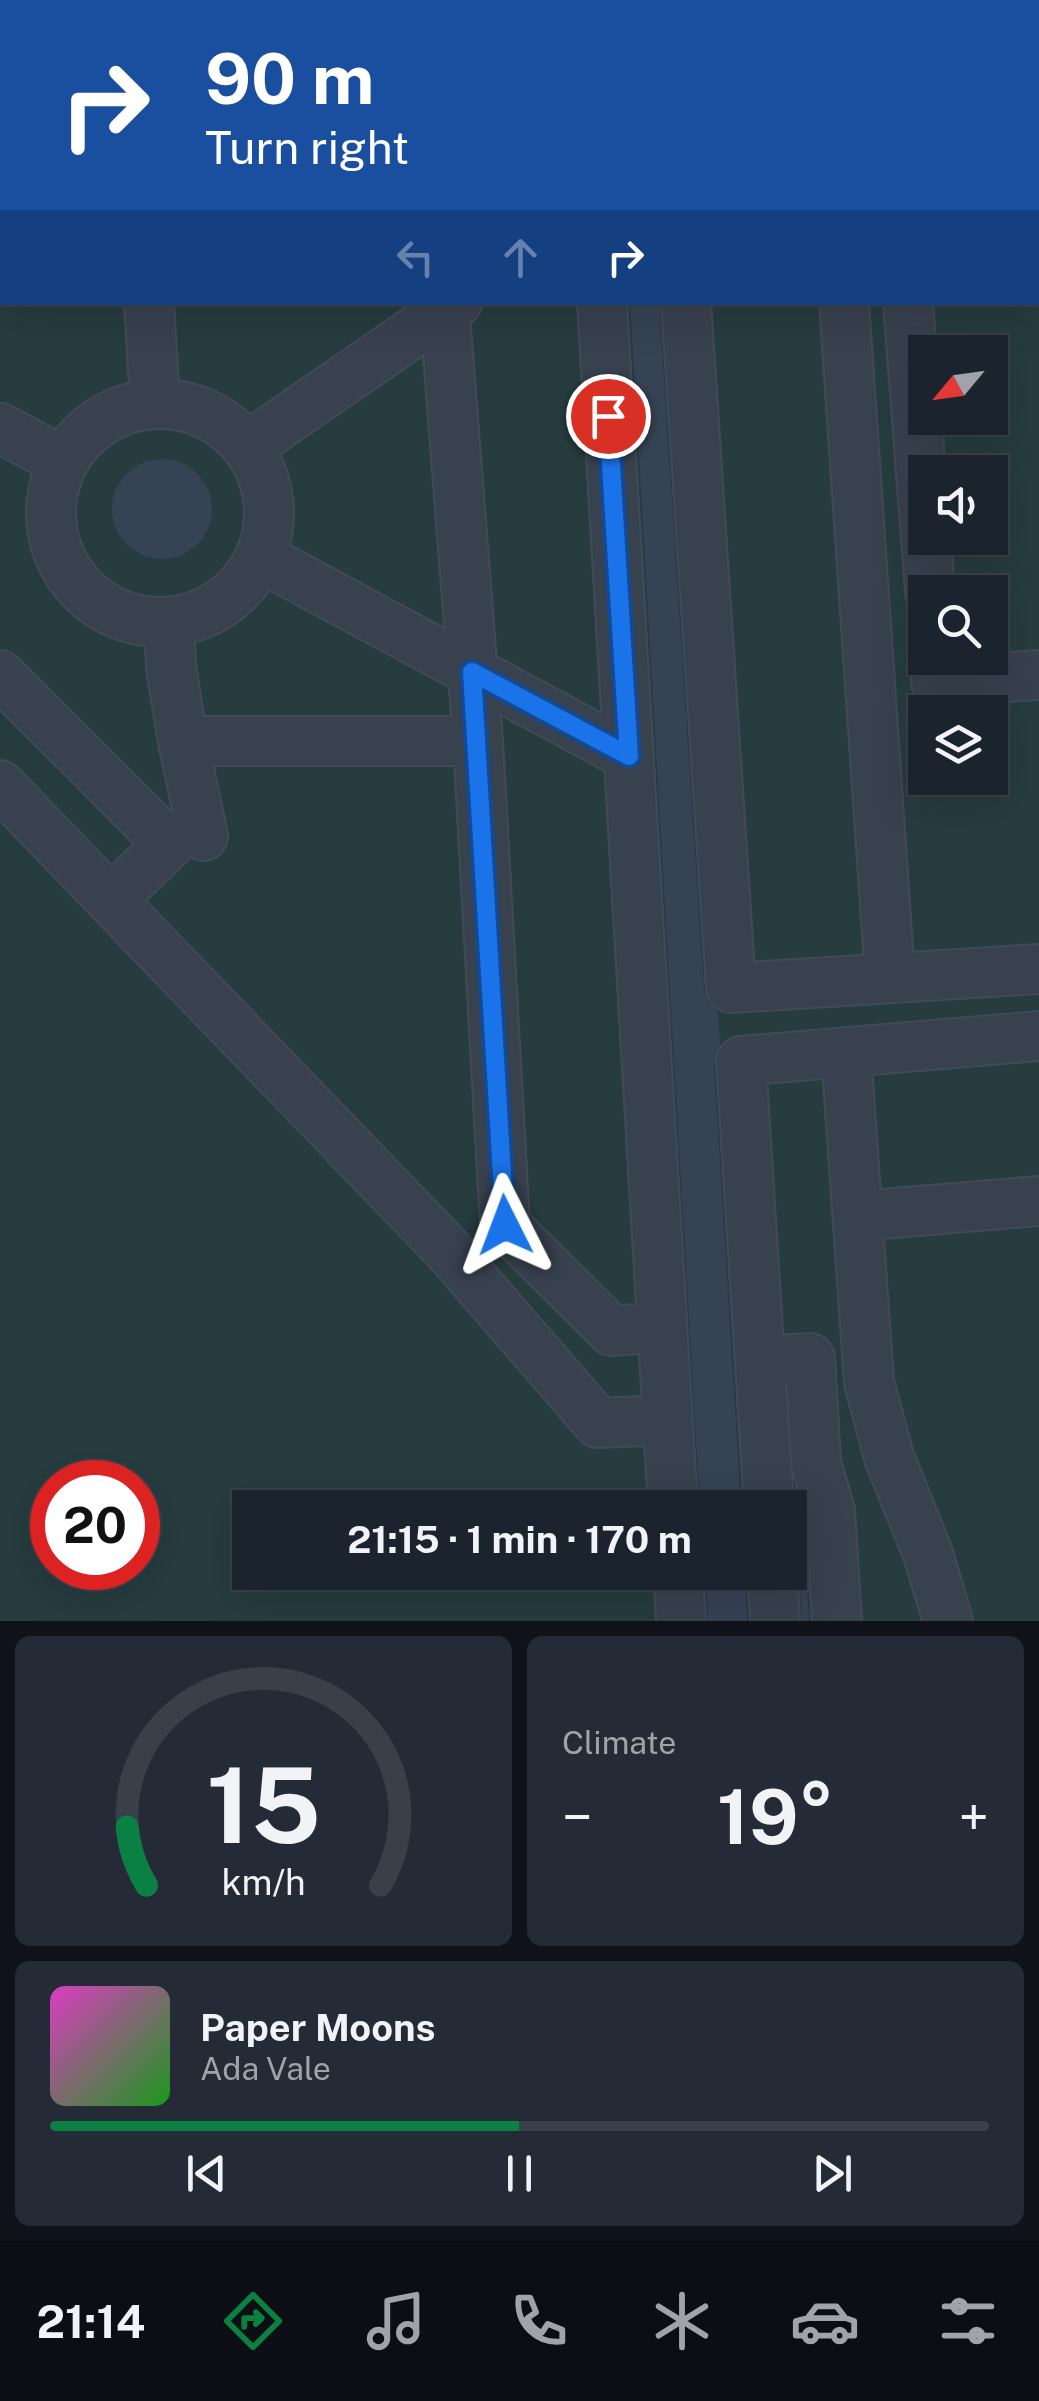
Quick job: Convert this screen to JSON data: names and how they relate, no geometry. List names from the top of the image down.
{
  "north": "bottom left",
  "page": {
    "turn": ["90 m", "Turn right"],
    "limit": "20",
    "trip": "21:15 · 1 min · 170 m",
    "tile": "Climate",
    "heat": ["−", "19°", "+"],
    "song": ["Paper Moons", "Ada Vale"],
    "tabs": "21:14",
    "gauge": ["15", "km/h"]
  }
}
